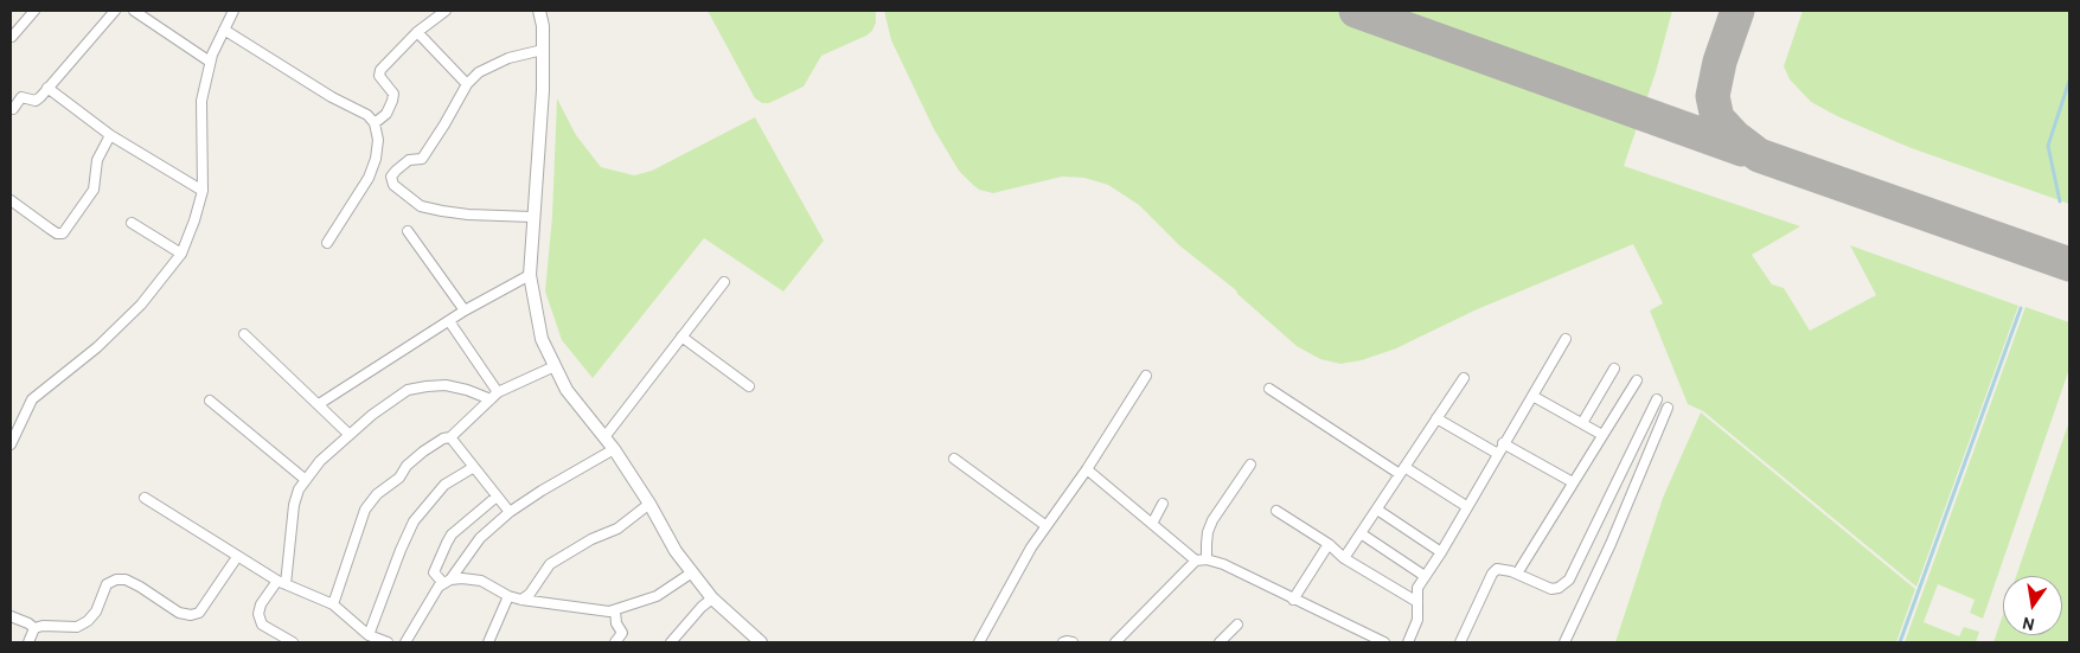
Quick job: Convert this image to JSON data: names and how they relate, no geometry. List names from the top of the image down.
{
  "north": "bottom"
}
